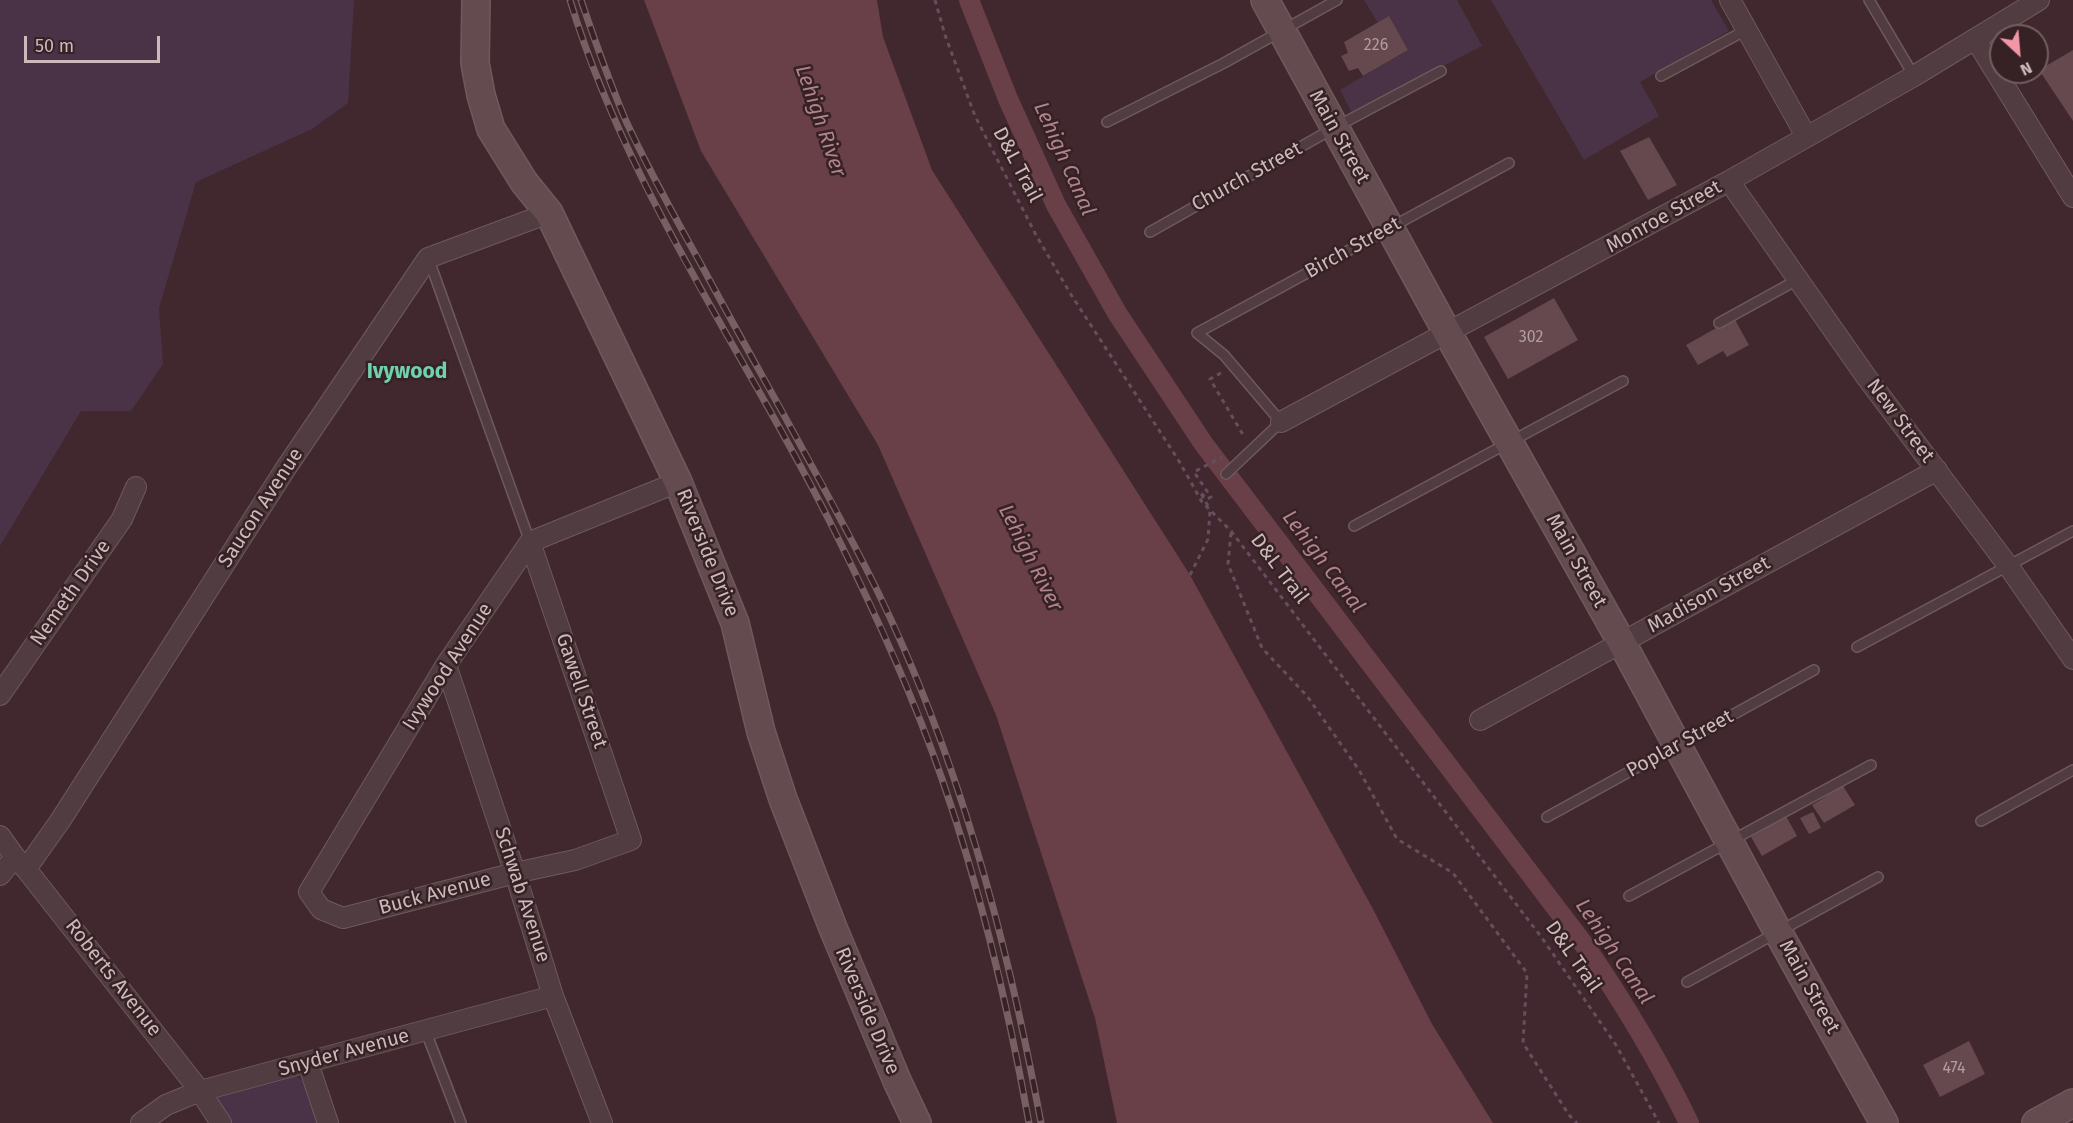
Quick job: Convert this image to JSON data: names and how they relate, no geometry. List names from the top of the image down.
{
  "streets": {
    "street": [
      "Main Street",
      "Monroe Street",
      "New Street",
      "Saucon Avenue",
      "Riverside Drive",
      "Nemeth Drive",
      "Madison Street",
      "Ivywood Avenue",
      "Gawell Street",
      "Buck Avenue",
      "Schwab Avenue",
      "Roberts Avenue",
      "Snyder Avenue"
    ],
    "lane": ["Church Street", "Birch Street", "Poplar Street"],
    "path": ["D&L Trail"]
  },
  "crossings": [
    ["Main Street", "Church Street"],
    ["Main Street", "Monroe Street"],
    ["Main Street", "Birch Street"],
    ["Main Street", "Madison Street"],
    ["Main Street", "Poplar Street"],
    ["Monroe Street", "New Street"],
    ["New Street", "Madison Street"],
    ["Saucon Avenue", "Roberts Avenue"],
    ["Ivywood Avenue", "Gawell Street"],
    ["Ivywood Avenue", "Buck Avenue"],
    ["Ivywood Avenue", "Schwab Avenue"],
    ["Gawell Street", "Buck Avenue"],
    ["Buck Avenue", "Schwab Avenue"],
    ["Schwab Avenue", "Snyder Avenue"],
    ["Roberts Avenue", "Snyder Avenue"]
  ],
  "districts": ["Ivywood"],
  "water": ["Lehigh River", "Lehigh Canal"],
  "house_numbers": ["226", "302", "474"],
  "scale_bar": "50 m",
  "north": "bottom right"
}
